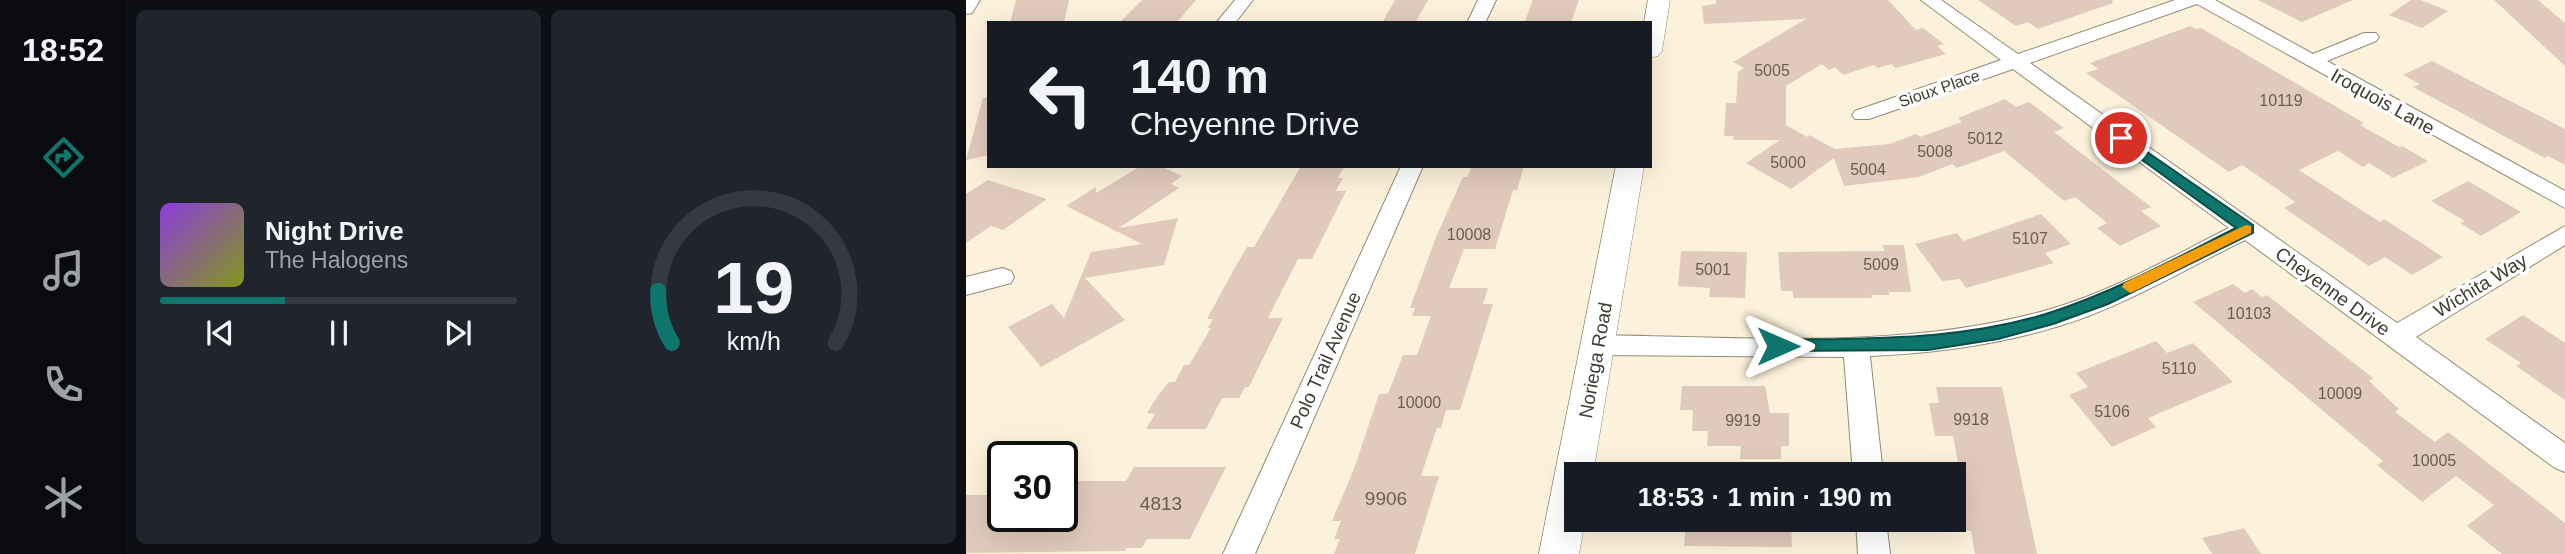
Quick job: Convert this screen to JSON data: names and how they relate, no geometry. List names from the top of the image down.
{
  "streets": {
    "street": [
      "Sioux Place",
      "Iroquois Lane",
      "Wichita Way",
      "Cheyenne Drive",
      "Polo Trail Avenue",
      "Noriega Road"
    ]
  },
  "crossings": [
    ["Sioux Place", "Cheyenne Drive"],
    ["Wichita Way", "Cheyenne Drive"]
  ],
  "house_numbers": [
    "5005",
    "10119",
    "5012",
    "5008",
    "5000",
    "5004",
    "10008",
    "5107",
    "5009",
    "5001",
    "10103",
    "5110",
    "10009",
    "10000",
    "5106",
    "9918",
    "9919",
    "10005",
    "9906",
    "4813"
  ],
  "page": {
    "tabs": "18:52",
    "turn": ["140 m", "Cheyenne Drive"],
    "song": ["Night Drive", "The Halogens"],
    "limit": "30",
    "trip": "18:53 · 1 min · 190 m",
    "gauge": ["19", "km/h"]
  }
}
